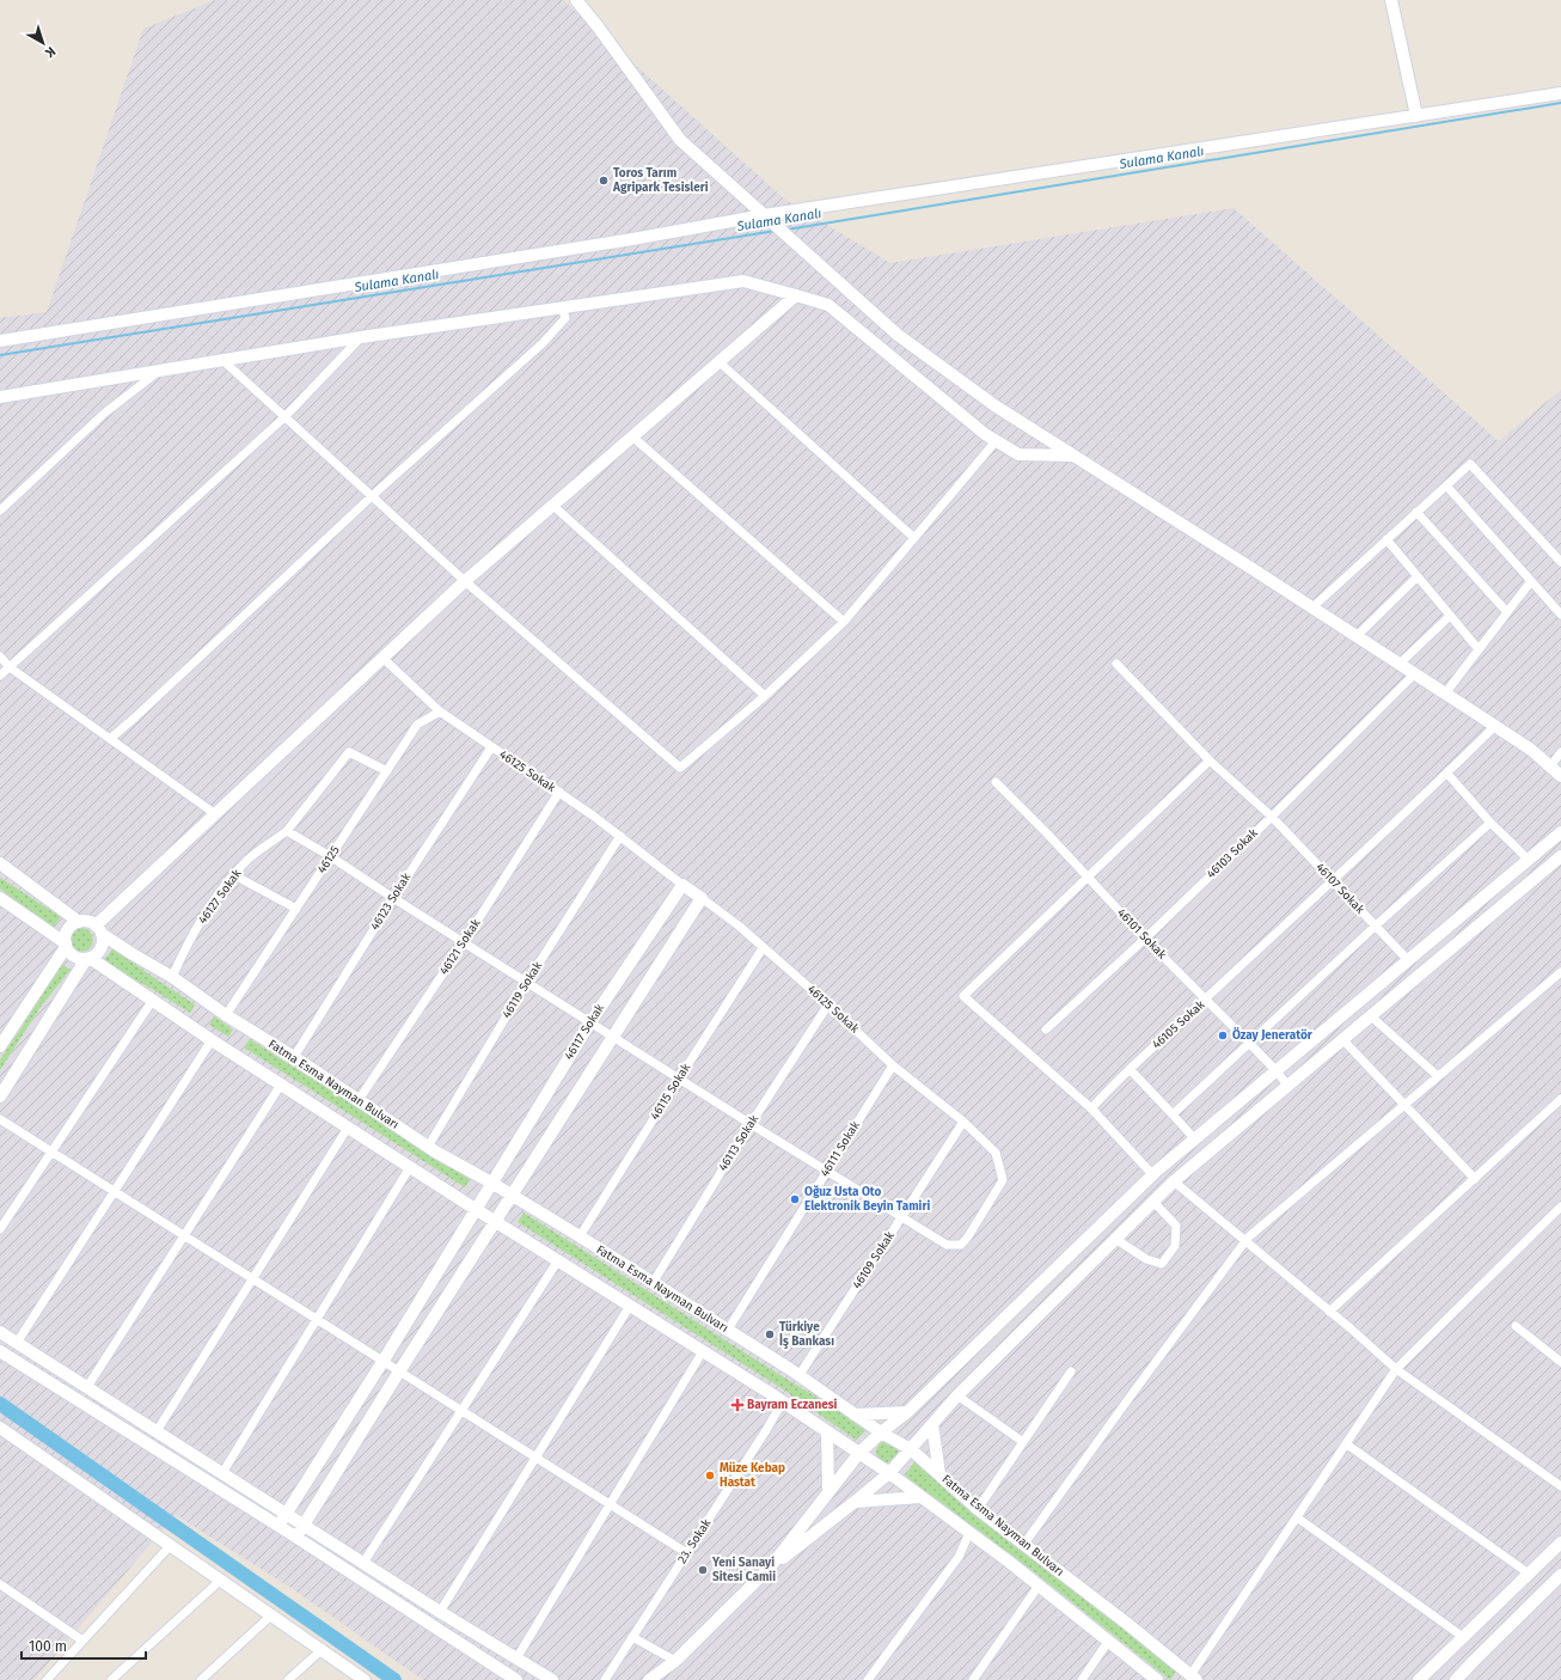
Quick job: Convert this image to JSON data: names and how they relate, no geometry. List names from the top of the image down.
{
  "streets": {
    "street": [
      "46125 Sokak",
      "46103 Sokak",
      "46125",
      "46107 Sokak",
      "46127 Sokak",
      "46123 Sokak",
      "46101 Sokak",
      "46121 Sokak",
      "46119 Sokak",
      "46105 Sokak",
      "46117 Sokak",
      "Fatma Esma Nayman Bulvarı",
      "46115 Sokak",
      "46113 Sokak",
      "46111 Sokak",
      "46109 Sokak",
      "23. Sokak"
    ]
  },
  "crossings": [
    ["46125 Sokak", "46125"],
    ["46125 Sokak", "46123 Sokak"],
    ["46125 Sokak", "46121 Sokak"],
    ["46125 Sokak", "46119 Sokak"],
    ["46125 Sokak", "46117 Sokak"],
    ["46125 Sokak", "46115 Sokak"],
    ["46125 Sokak", "46113 Sokak"],
    ["46125 Sokak", "46111 Sokak"],
    ["46125 Sokak", "46109 Sokak"],
    ["46103 Sokak", "46107 Sokak"],
    ["46103 Sokak", "46101 Sokak"],
    ["46125", "46127 Sokak"],
    ["46125", "Fatma Esma Nayman Bulvarı"],
    ["46107 Sokak", "46105 Sokak"],
    ["46127 Sokak", "Fatma Esma Nayman Bulvarı"],
    ["46123 Sokak", "Fatma Esma Nayman Bulvarı"],
    ["46101 Sokak", "46105 Sokak"],
    ["46121 Sokak", "Fatma Esma Nayman Bulvarı"],
    ["46119 Sokak", "Fatma Esma Nayman Bulvarı"],
    ["46117 Sokak", "Fatma Esma Nayman Bulvarı"],
    ["Fatma Esma Nayman Bulvarı", "46115 Sokak"],
    ["Fatma Esma Nayman Bulvarı", "46113 Sokak"],
    ["Fatma Esma Nayman Bulvarı", "46111 Sokak"],
    ["Fatma Esma Nayman Bulvarı", "46109 Sokak"],
    ["Fatma Esma Nayman Bulvarı", "23. Sokak"]
  ],
  "water": ["Sulama Kanalı"],
  "places": {
    "other": [
      "Toros Tarım Agripark Tesisleri",
      "Özay Jeneratör",
      "Oğuz Usta Oto Elektronik Beyin Tamiri",
      "Türkiye İş Bankası",
      "Müze Kebap Hastat",
      "Yeni Sanayi Sitesi Camii"
    ],
    "health": ["Bayram Eczanesi"]
  },
  "scale_bar": "100 m",
  "north": "bottom right"
}
